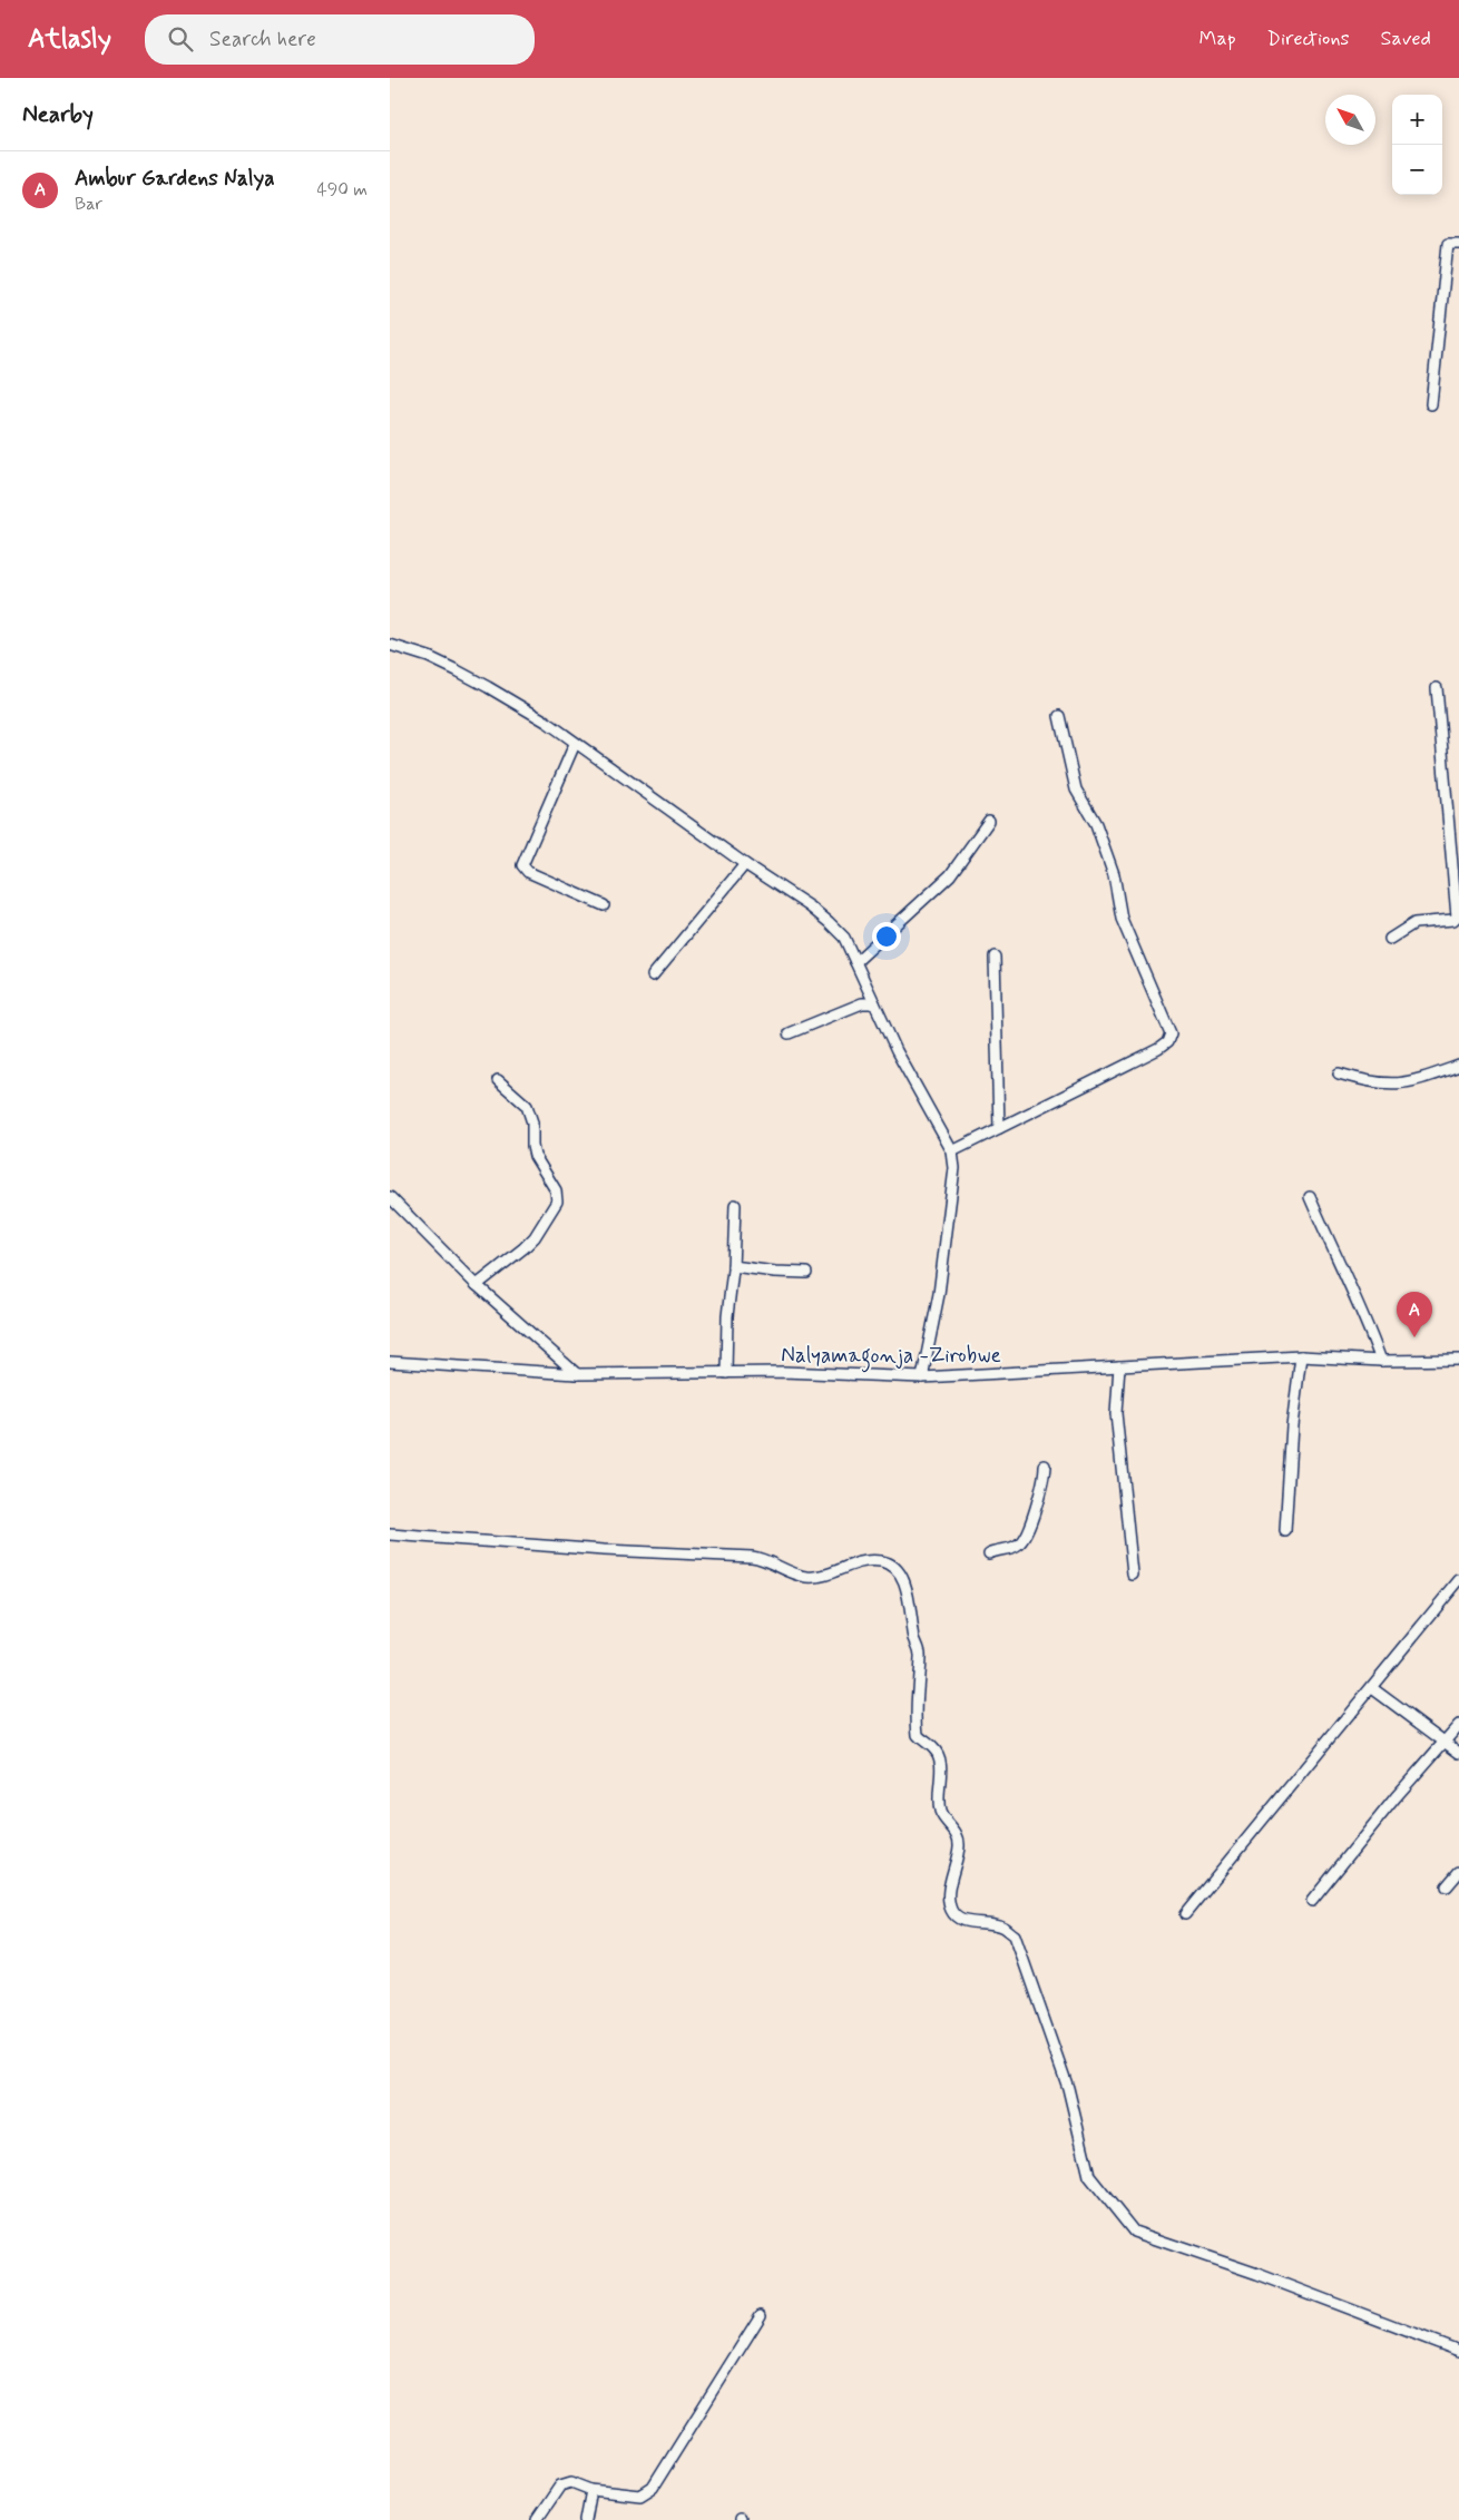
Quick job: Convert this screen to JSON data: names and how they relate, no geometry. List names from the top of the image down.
{
  "streets": {
    "street": ["Nalyamagonja -Zirobwe"]
  },
  "north": "top left",
  "page": {
    "header": "Atlasly",
    "search": "Search here",
    "nav": ["Map", "Directions", "Saved"],
    "heading": "Nearby",
    "map_buttons": ["+", "−"],
    "list": [
      {
        "mark": "A",
        "name": "Ambur Gardens Nalya",
        "note": "Bar",
        "value": "490 m"
      }
    ],
    "pins": "A"
  }
}
